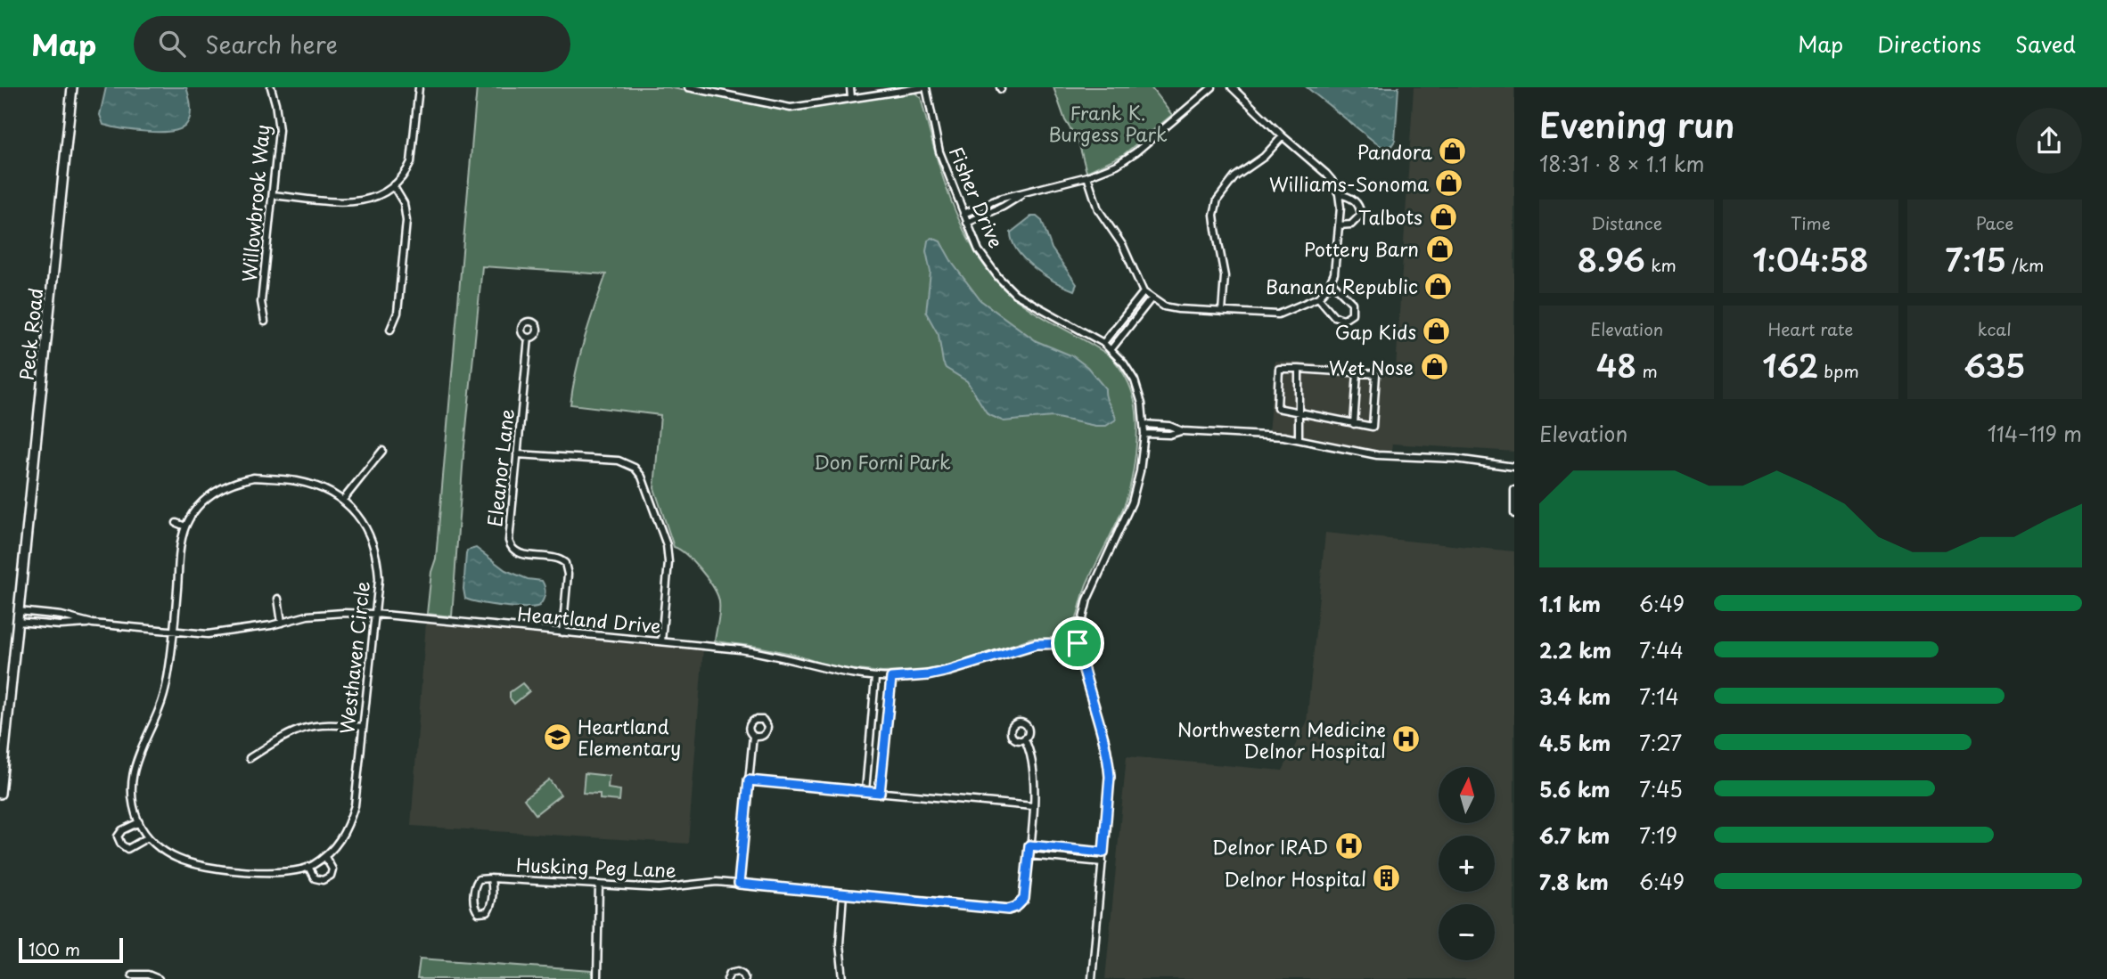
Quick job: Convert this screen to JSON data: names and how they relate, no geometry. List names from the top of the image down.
{
  "streets": {
    "main road": ["Peck Road"],
    "street": [
      "Fisher Drive",
      "Willowbrook Way",
      "Eleanor Lane",
      "Heartland Drive",
      "Westhaven Circle",
      "Husking Peg Lane"
    ]
  },
  "crossings": [
    ["Fisher Drive", "Heartland Drive"],
    ["Peck Road", "Heartland Drive"],
    ["Eleanor Lane", "Heartland Drive"],
    ["Heartland Drive", "Westhaven Circle"]
  ],
  "parks": ["Frank K. Burgess Park", "Don Forni Park"],
  "places": {
    "shop": [
      "Pandora",
      "Williams-Sonoma",
      "Talbots",
      "Pottery Barn",
      "Banana Republic",
      "Gap Kids",
      "Wet Nose"
    ],
    "school or university": ["Heartland Elementary"],
    "hospital": ["Northwestern Medicine Delnor Hospital", "Delnor IRAD"],
    "building": ["Delnor Hospital"]
  },
  "scale_bar": "100 m",
  "north": "top",
  "page": {
    "header": "Map",
    "search": "Search here",
    "nav": ["Map", "Directions", "Saved"],
    "heading": ["Evening run", "18:31 · 8 × 1.1 km"],
    "stats": [
      ["Distance", "8.96 km"],
      ["Time", "1:04:58"],
      ["Pace", "7:15 /km"],
      ["Elevation", "48 m"],
      ["Heart rate", "162 bpm"],
      ["kcal", "635"]
    ],
    "chart": ["Elevation", "114–119 m"],
    "list": [
      {
        "name": "1.1 km",
        "note": "6:49"
      },
      {
        "name": "2.2 km",
        "note": "7:44"
      },
      {
        "name": "3.4 km",
        "note": "7:14"
      },
      {
        "name": "4.5 km",
        "note": "7:27"
      },
      {
        "name": "5.6 km",
        "note": "7:45"
      },
      {
        "name": "6.7 km",
        "note": "7:19"
      },
      {
        "name": "7.8 km",
        "note": "6:49"
      }
    ],
    "map_buttons": ["+", "−"],
    "scale": "100 m"
  }
}
